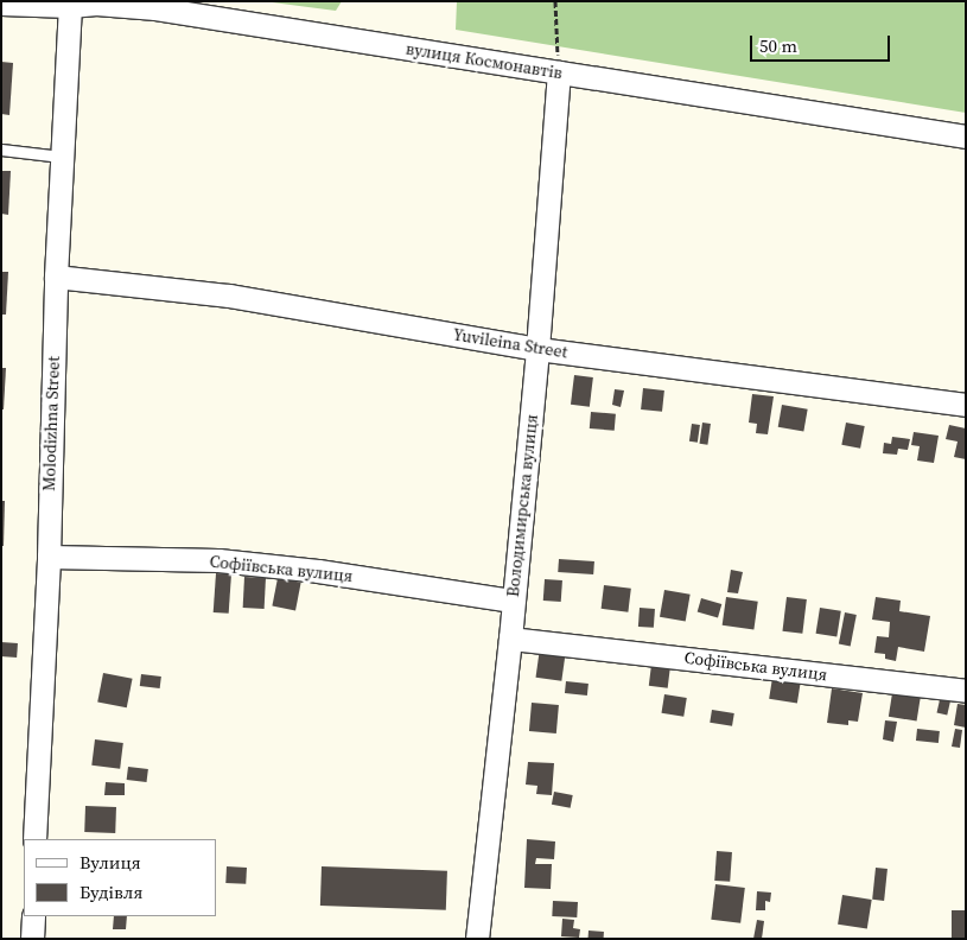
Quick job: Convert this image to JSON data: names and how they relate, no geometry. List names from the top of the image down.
{
  "streets": {
    "street": [
      "вулиця Космонавтів",
      "Yuvileina Street",
      "Molodizhna Street",
      "Володимирська вулиця",
      "Софіївська вулиця"
    ]
  },
  "crossings": [
    ["вулиця Космонавтів", "Molodizhna Street"],
    ["вулиця Космонавтів", "Володимирська вулиця"],
    ["Yuvileina Street", "Molodizhna Street"],
    ["Yuvileina Street", "Володимирська вулиця"],
    ["Molodizhna Street", "Софіївська вулиця"],
    ["Володимирська вулиця", "Софіївська вулиця"]
  ],
  "legend": ["Вулиця", "Будівля"],
  "scale_bar": "50 m"
}
